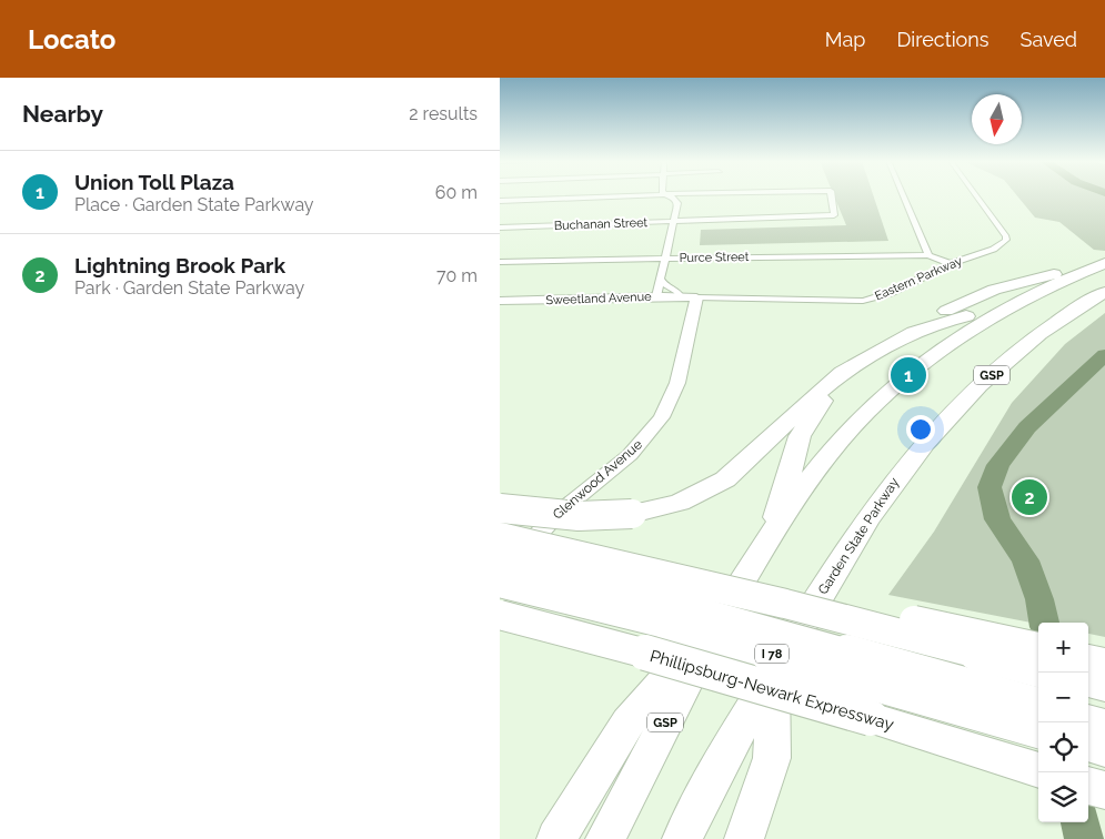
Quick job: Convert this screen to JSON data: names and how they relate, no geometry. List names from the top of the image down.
{
  "streets": {
    "highway": [
      "GSP",
      "Garden State Parkway",
      "I 78",
      "Phillipsburg-Newark Expressway"
    ],
    "street": [
      "Buchanan Street",
      "Purce Street",
      "Eastern Parkway",
      "Sweetland Avenue",
      "Glenwood Avenue"
    ]
  },
  "crossings": [
    ["Eastern Parkway", "Sweetland Avenue"],
    ["Eastern Parkway", "Glenwood Avenue"],
    ["Sweetland Avenue", "Glenwood Avenue"]
  ],
  "north": "bottom",
  "page": {
    "header": "Locato",
    "nav": ["Map", "Directions", "Saved"],
    "heading": ["Nearby", "2 results"],
    "list": [
      {
        "mark": "1",
        "name": "Union Toll Plaza",
        "note": "Place · Garden State Parkway",
        "value": "60 m"
      },
      {
        "mark": "2",
        "name": "Lightning Brook Park",
        "note": "Park · Garden State Parkway",
        "value": "70 m"
      }
    ],
    "pins": ["1", "2"],
    "map_buttons": ["+", "−"]
  }
}
